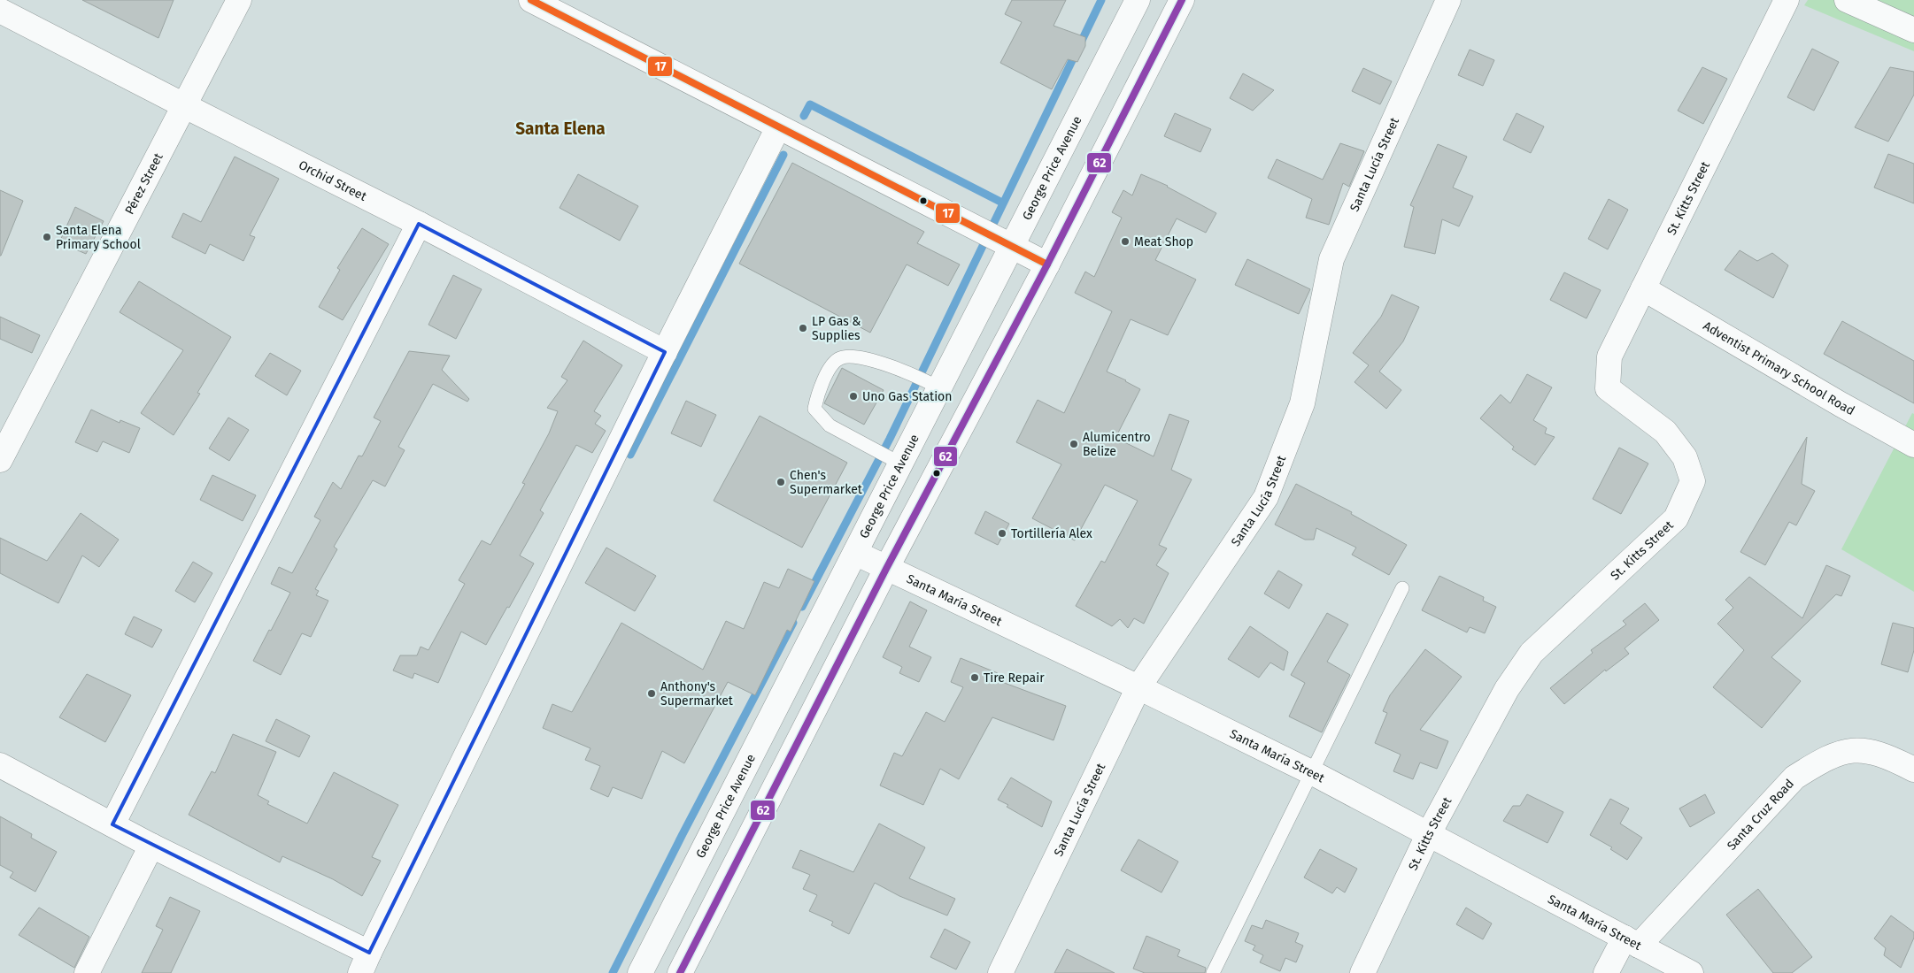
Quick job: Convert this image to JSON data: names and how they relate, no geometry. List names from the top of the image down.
{
  "streets": {
    "street": [
      "Santa Lucía Street",
      "George Price Avenue",
      "Orchid Street",
      "Pérez Street",
      "St. Kitts Street",
      "Adventist Primary School Road",
      "Santa María Street",
      "Santa Cruz Road"
    ]
  },
  "crossings": [
    ["Santa Lucía Street", "Santa María Street"],
    ["George Price Avenue", "Santa María Street"],
    ["Orchid Street", "Pérez Street"],
    ["St. Kitts Street", "Adventist Primary School Road"],
    ["St. Kitts Street", "Santa María Street"],
    ["Santa María Street", "Santa Cruz Road"]
  ],
  "districts": ["Santa Elena"],
  "places": [
    "Santa Elena Primary School",
    "Meat Shop",
    "LP Gas & Supplies",
    "Uno Gas Station",
    "Alumicentro Belize",
    "Chen's Supermarket",
    "Tortillería Alex",
    "Tire Repair",
    "Anthony's Supermarket"
  ],
  "lines": ["transit line 17", "transit line 62"]
}
